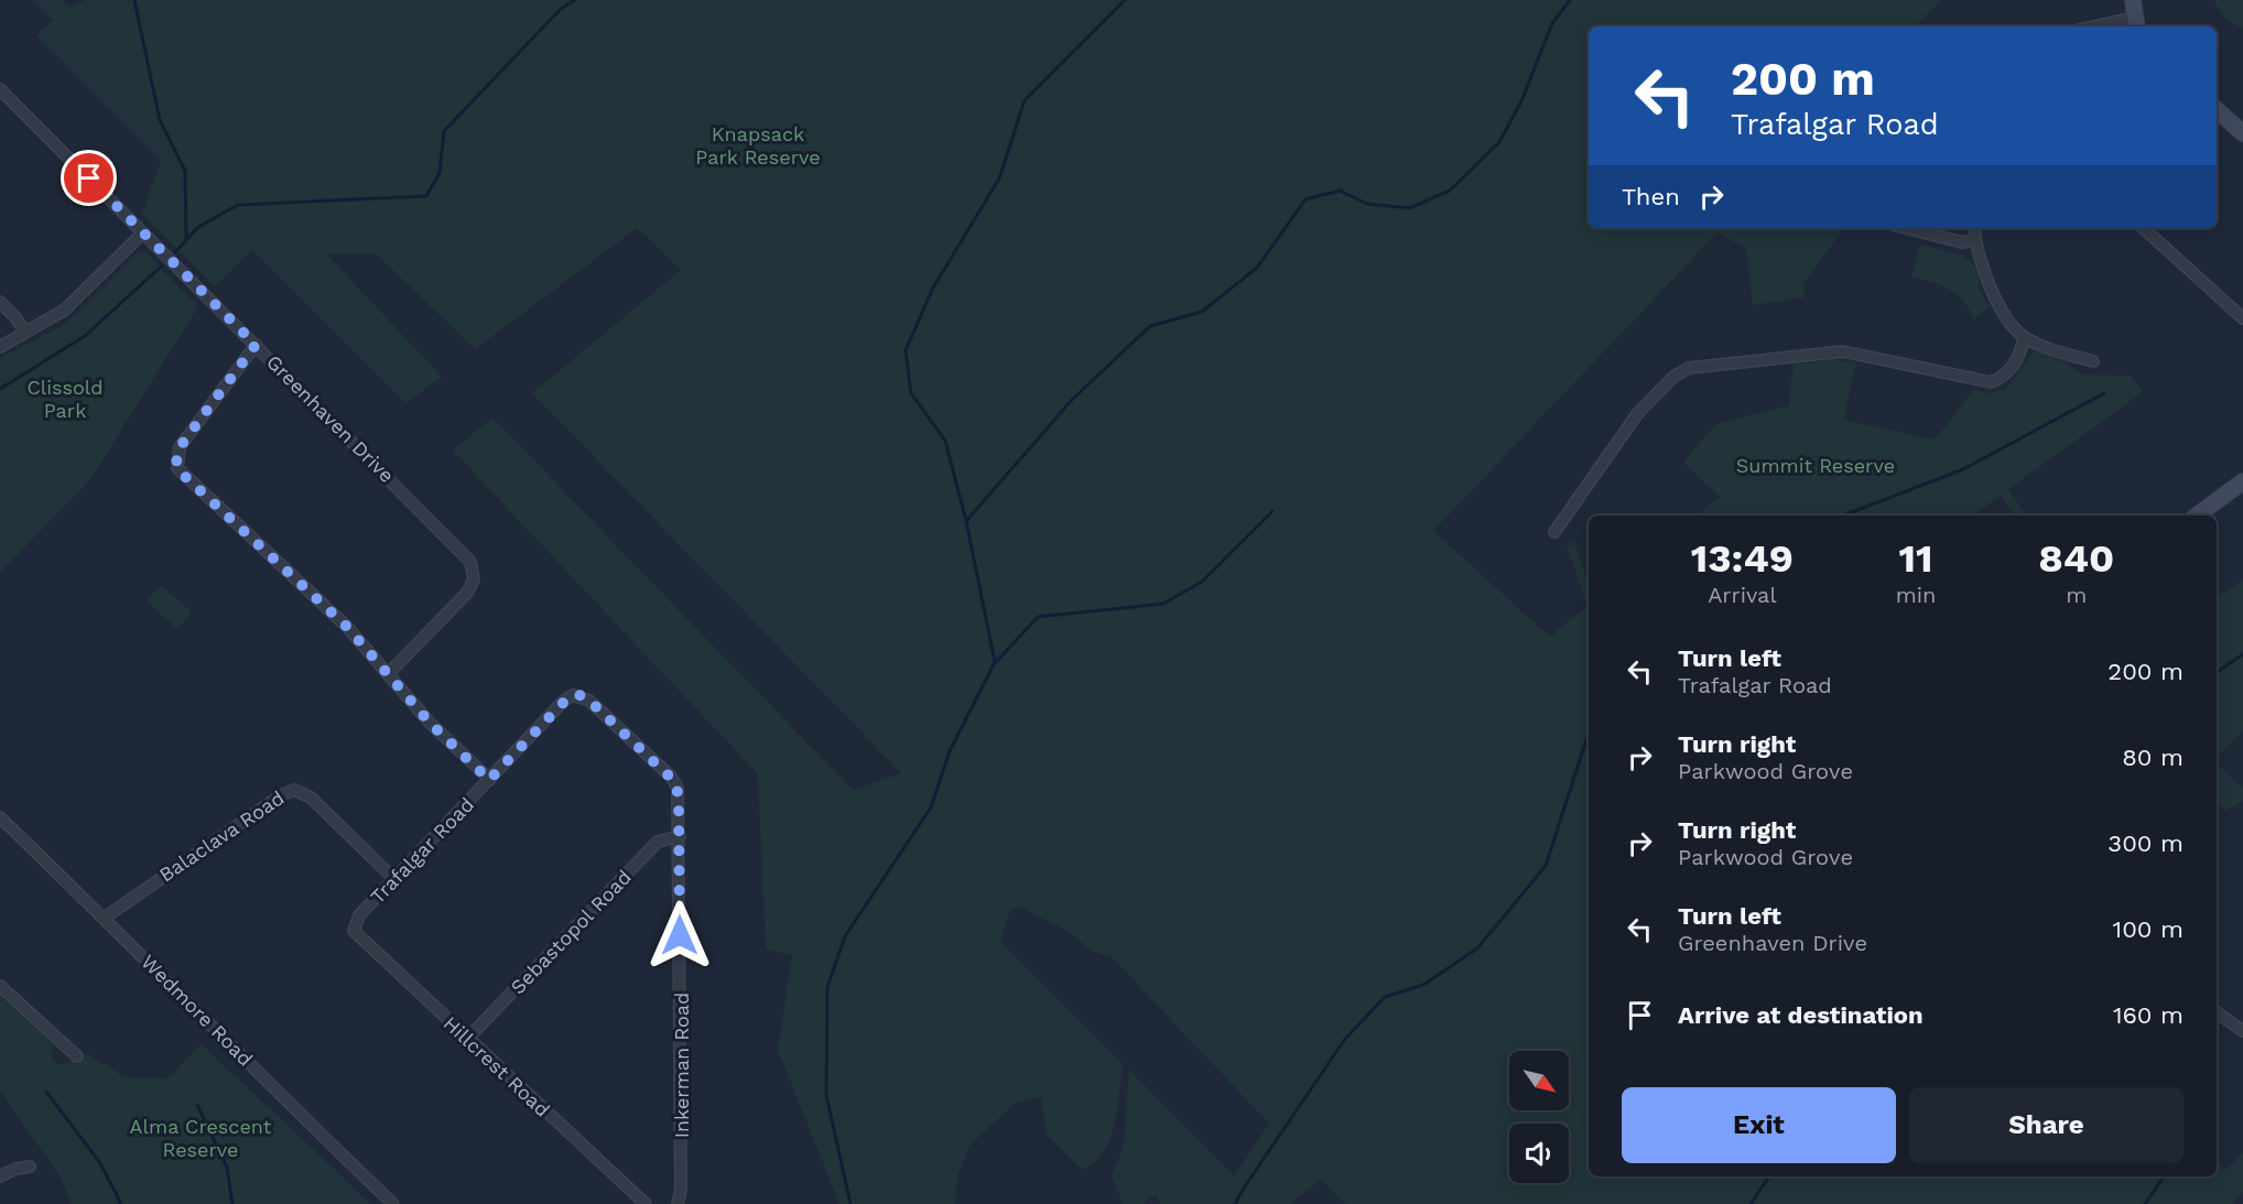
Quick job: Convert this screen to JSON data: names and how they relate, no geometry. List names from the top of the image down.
{
  "streets": {
    "street": [
      "Greenhaven Drive",
      "Balaclava Road",
      "Trafalgar Road",
      "Sebastopol Road",
      "Wedmore Road",
      "Inkerman Road",
      "Hillcrest Road"
    ]
  },
  "crossings": [
    ["Balaclava Road", "Trafalgar Road"],
    ["Balaclava Road", "Wedmore Road"],
    ["Trafalgar Road", "Inkerman Road"],
    ["Trafalgar Road", "Hillcrest Road"],
    ["Sebastopol Road", "Inkerman Road"],
    ["Sebastopol Road", "Hillcrest Road"]
  ],
  "parks": [
    "Knapsack Park Reserve",
    "Clissold Park",
    "Summit Reserve",
    "Alma Crescent Reserve"
  ],
  "north": "bottom right",
  "page": {
    "turn": ["200 m", "Trafalgar Road"],
    "then": "Then",
    "eta": [
      "13:49",
      "Arrival",
      "11",
      "min",
      "840",
      "m"
    ],
    "list": [
      {
        "name": "Turn left",
        "note": "Trafalgar Road",
        "value": "200 m"
      },
      {
        "name": "Turn right",
        "note": "Parkwood Grove",
        "value": "80 m"
      },
      {
        "name": "Turn right",
        "note": "Parkwood Grove",
        "value": "300 m"
      },
      {
        "name": "Turn left",
        "note": "Greenhaven Drive",
        "value": "100 m"
      },
      {
        "name": "Arrive at destination",
        "value": "160 m"
      }
    ],
    "buttons": ["Exit", "Share"]
  }
}
